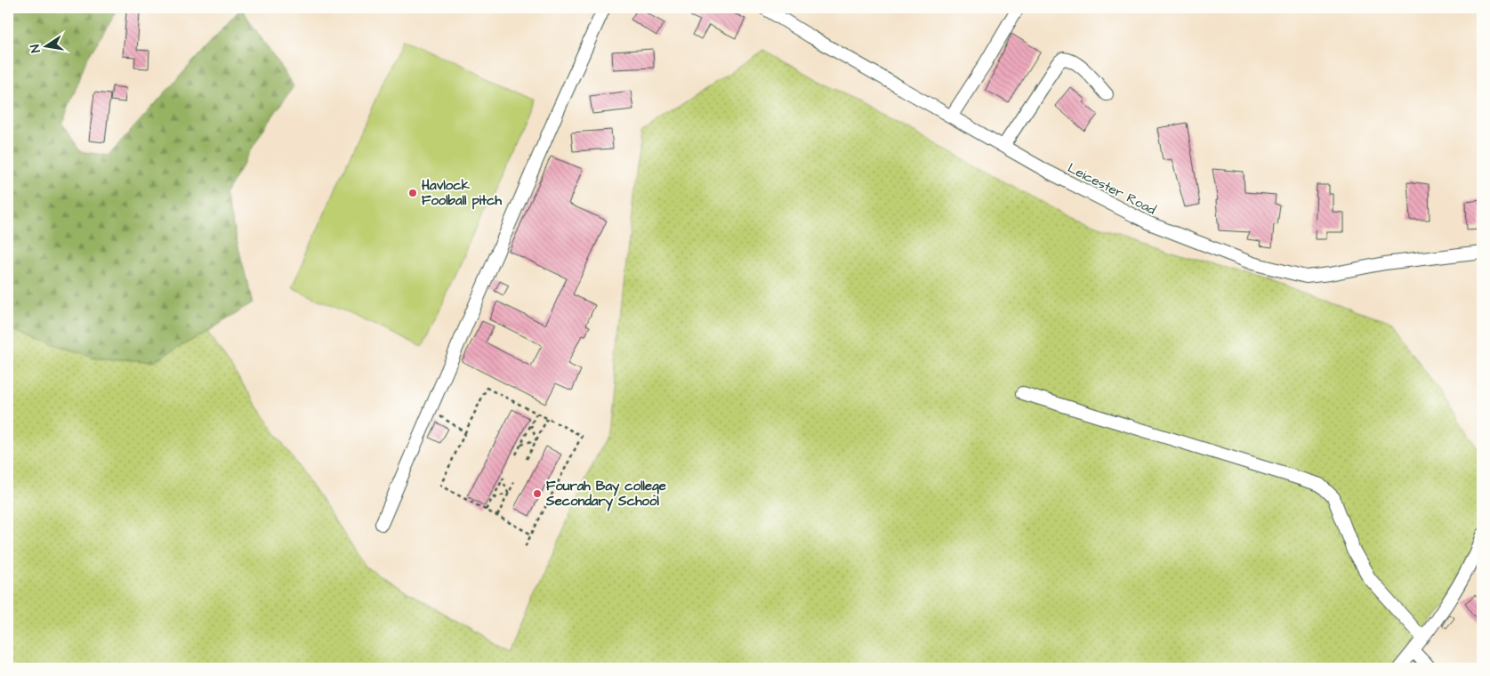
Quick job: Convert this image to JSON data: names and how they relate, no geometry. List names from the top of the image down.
{
  "streets": {
    "street": ["Leicester Road"]
  },
  "places": ["Havlock Foolball pitch", "Fourah Bay college Secondary School"],
  "north": "left"
}
